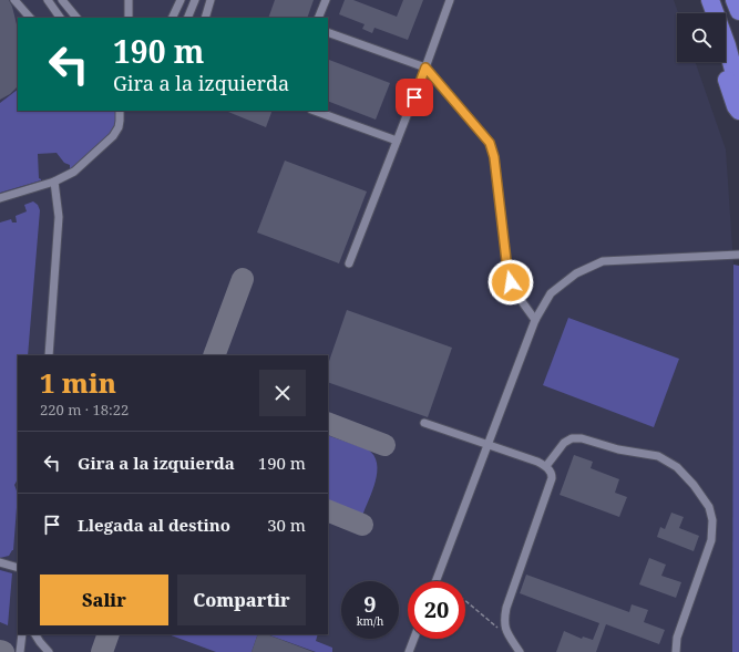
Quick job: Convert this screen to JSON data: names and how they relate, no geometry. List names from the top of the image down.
{
  "page": {
    "turn": ["190 m", "Gira a la izquierda"],
    "heading": ["1 min", "220 m · 18:22"],
    "list": [
      {
        "name": "Gira a la izquierda",
        "value": "190 m"
      },
      {
        "name": "Llegada al destino",
        "value": "30 m"
      }
    ],
    "buttons": ["Salir", "Compartir"],
    "speed": "9 km/h",
    "limit": "20"
  }
}
